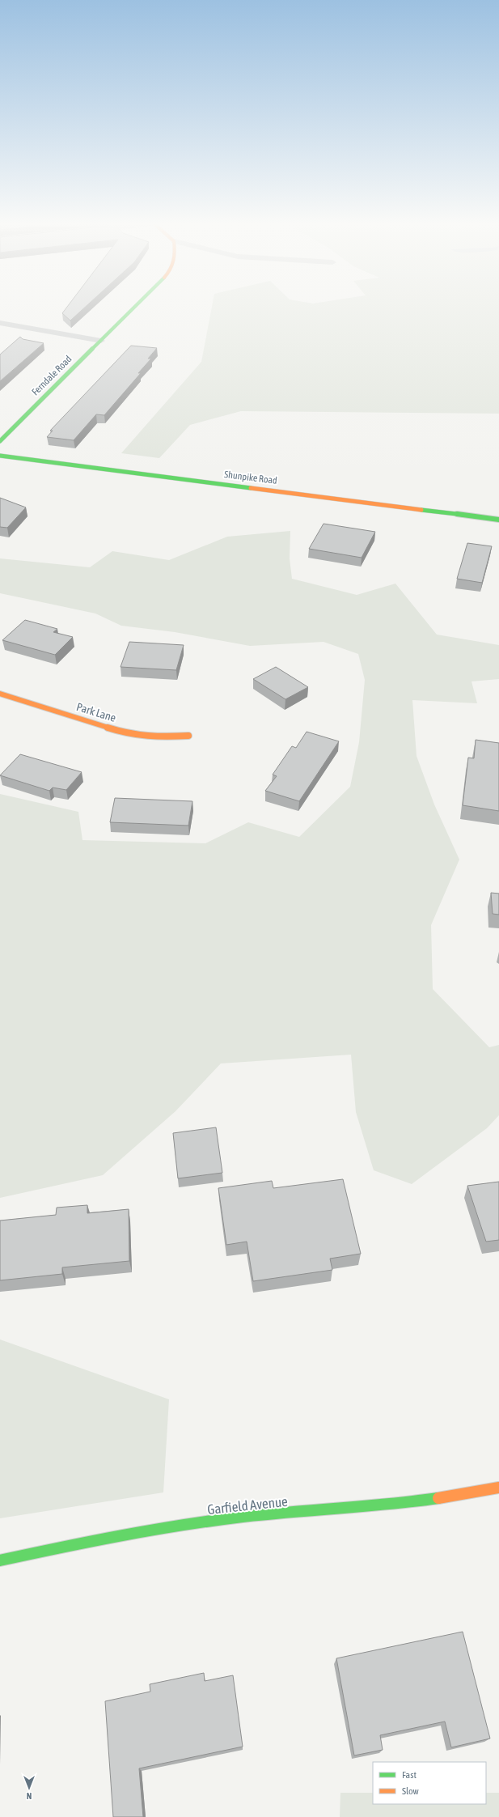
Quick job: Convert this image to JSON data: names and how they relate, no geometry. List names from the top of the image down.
{
  "streets": {
    "street": [
      "Ferndale Road",
      "Shunpike Road",
      "Park Lane",
      "Garfield Avenue"
    ]
  },
  "legend": ["Fast", "Slow"],
  "north": "bottom"
}
